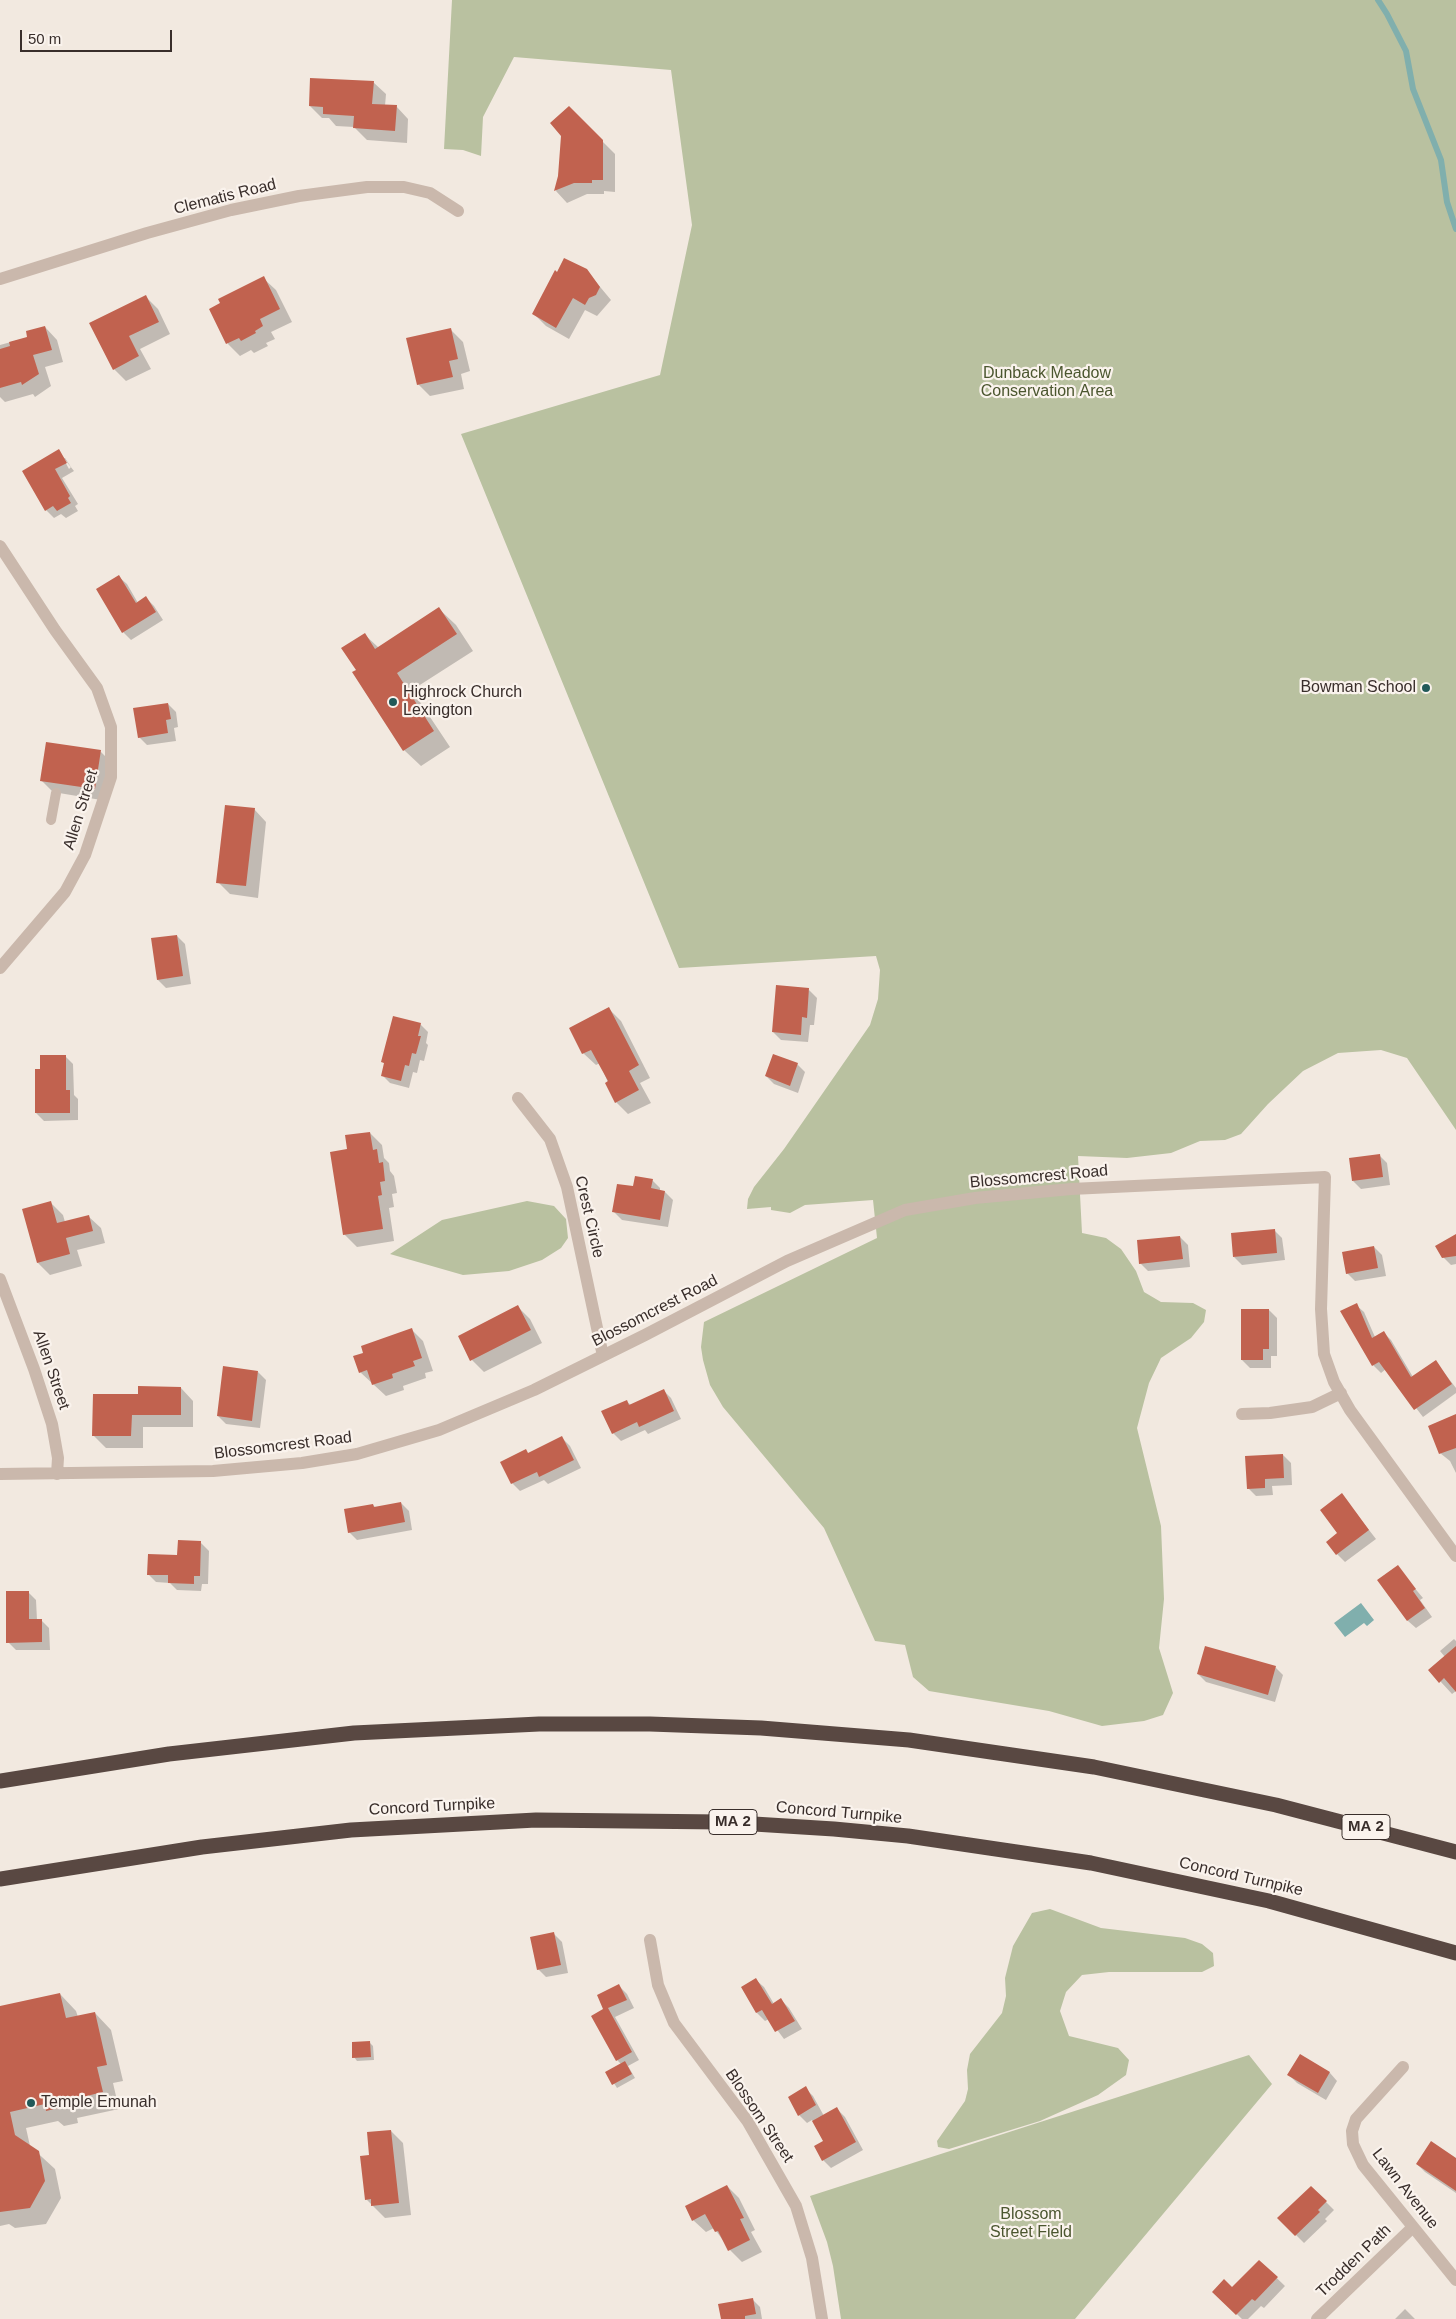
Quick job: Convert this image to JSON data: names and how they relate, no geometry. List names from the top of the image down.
{
  "streets": {
    "highway": ["Concord Turnpike", "MA 2"],
    "street": [
      "Clematis Road",
      "Allen Street",
      "Blossomcrest Road",
      "Crest Circle",
      "Blossom Street",
      "Lawn Avenue",
      "Trodden Path"
    ]
  },
  "crossings": [
    ["Allen Street", "Blossomcrest Road"],
    ["Blossomcrest Road", "Crest Circle"],
    ["Lawn Avenue", "Trodden Path"]
  ],
  "parks": ["Dunback Meadow Conservation Area", "Blossom Street Field"],
  "places": ["Bowman School", "Highrock Church Lexington", "Temple Emunah"],
  "scale_bar": "50 m"
}
